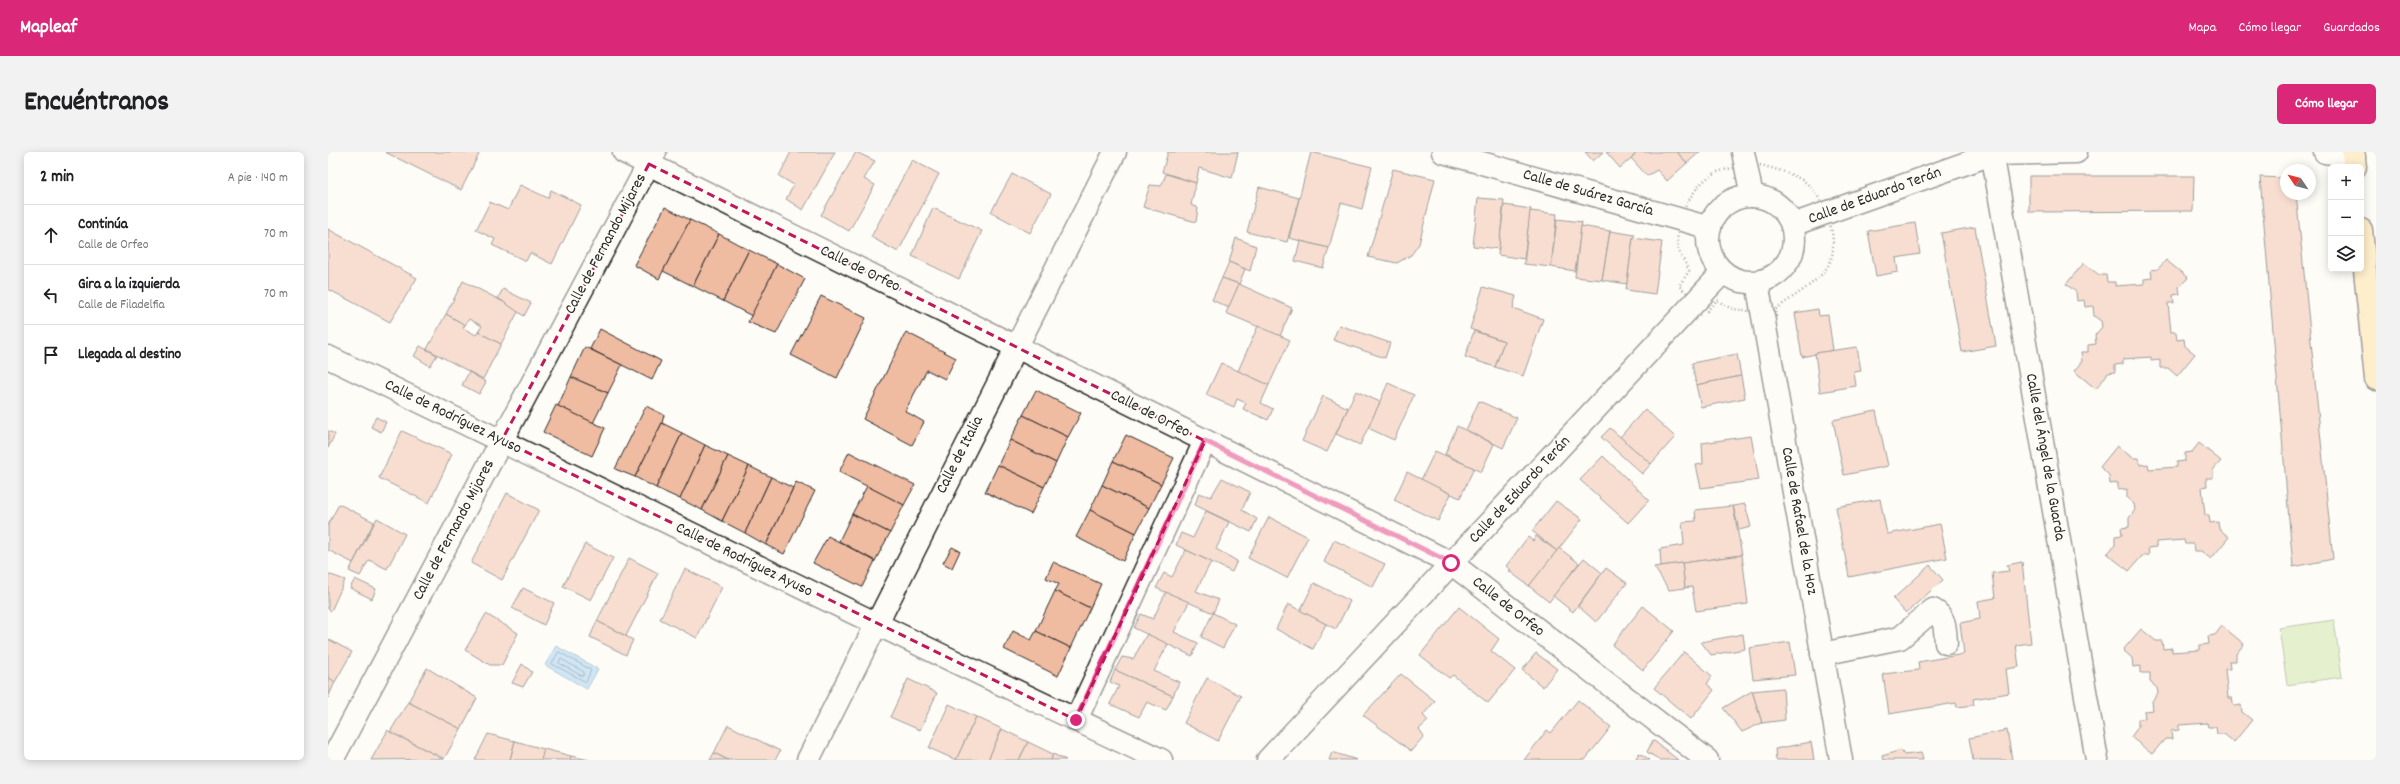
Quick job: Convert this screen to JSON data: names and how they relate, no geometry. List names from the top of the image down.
{
  "streets": {
    "street": [
      "Calle de Suárez García",
      "Calle de Eduardo Terán",
      "Calle de Fernando Mijares",
      "Calle de Orfeo",
      "Calle de Rodríguez Ayuso",
      "Calle de Italia",
      "Calle del Ángel de la Guarda",
      "Calle de Rafael de la Hoz"
    ]
  },
  "crossings": [
    ["Calle de Suárez García", "Calle de Eduardo Terán"],
    ["Calle de Suárez García", "Calle de Rafael de la Hoz"],
    ["Calle de Eduardo Terán", "Calle de Orfeo"],
    ["Calle de Eduardo Terán", "Calle del Ángel de la Guarda"],
    ["Calle de Eduardo Terán", "Calle de Rafael de la Hoz"],
    ["Calle de Fernando Mijares", "Calle de Orfeo"],
    ["Calle de Fernando Mijares", "Calle de Rodríguez Ayuso"],
    ["Calle de Orfeo", "Calle de Italia"],
    ["Calle de Rodríguez Ayuso", "Calle de Italia"]
  ],
  "north": "top left",
  "page": {
    "header": "Mapleaf",
    "nav": ["Mapa", "Cómo llegar", "Guardados"],
    "title": "Encuéntranos",
    "buttons": "Cómo llegar",
    "heading": ["2 min", "A pie · 140 m"],
    "map_buttons": ["+", "−"],
    "list": [
      ["Continúa", "Calle de Orfeo", "70 m"],
      ["Gira a la izquierda", "Calle de Filadelfia", "70 m"],
      "Llegada al destino"
    ]
  }
}
